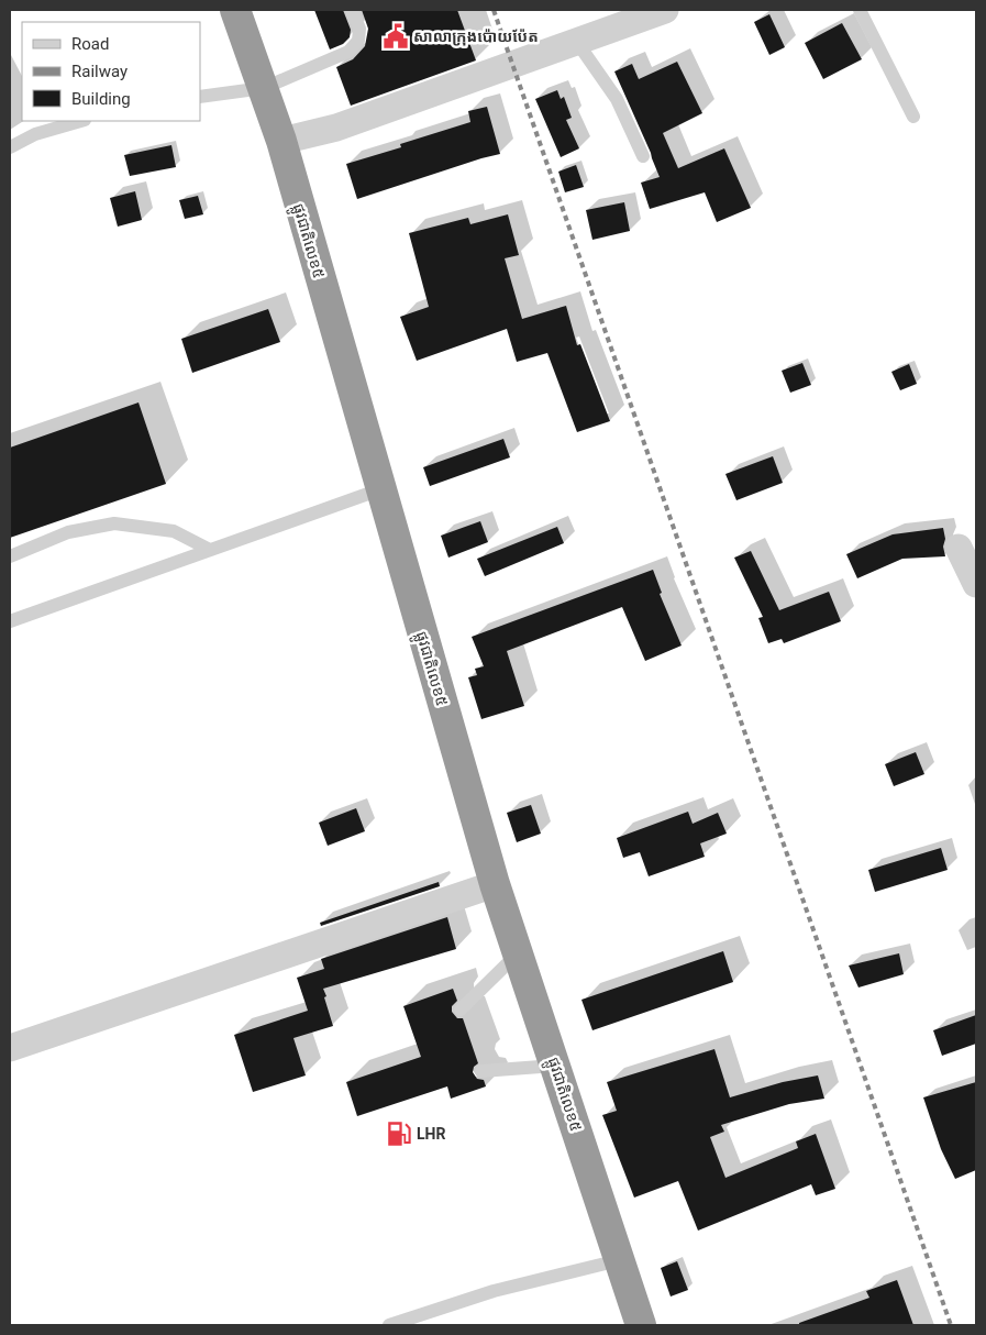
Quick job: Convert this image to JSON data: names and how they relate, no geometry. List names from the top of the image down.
{
  "streets": {
    "highway": ["ផ្លូវជាតិលេខ៥"]
  },
  "places": {
    "public building": ["សាលាក្រុងប៉ោយប៉ែត"],
    "fuel station": ["LHR"]
  },
  "legend": ["Road", "Railway", "Building"]
}
